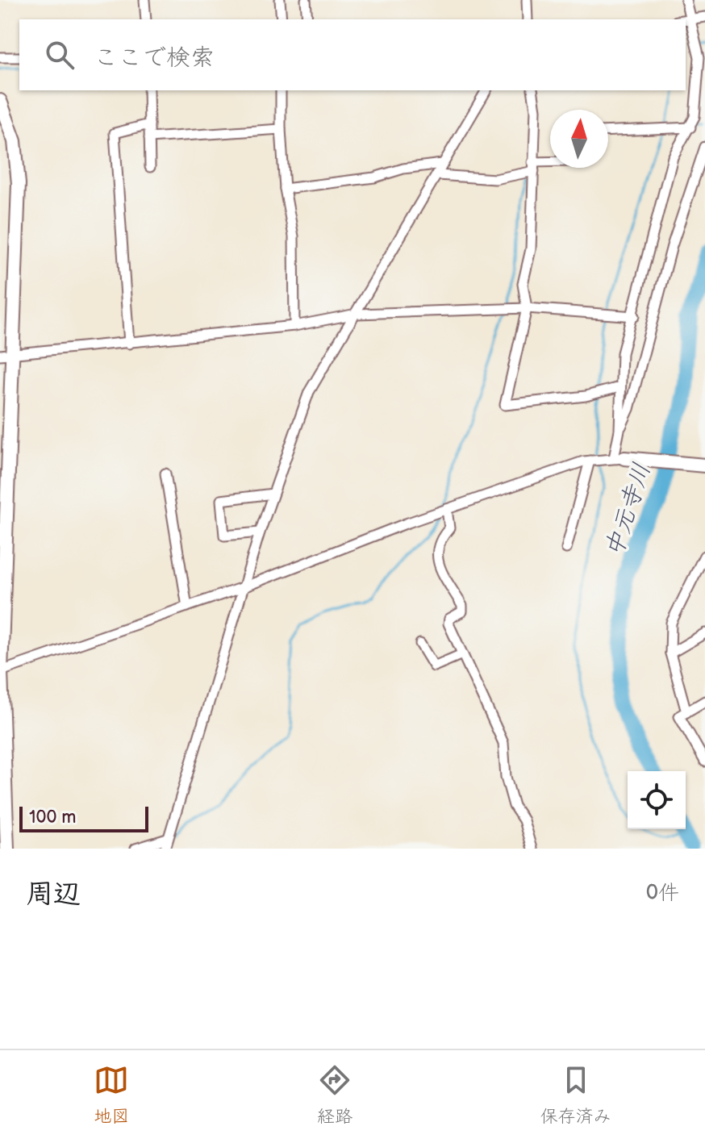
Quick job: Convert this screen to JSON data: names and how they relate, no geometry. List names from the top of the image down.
{
  "water": ["中元寺川"],
  "scale_bar": "100 m",
  "north": "top",
  "page": {
    "search": "ここで検索",
    "scale": "100 m",
    "heading": ["周辺", "0件"],
    "nav": ["地図", "経路", "保存済み"]
  }
}
